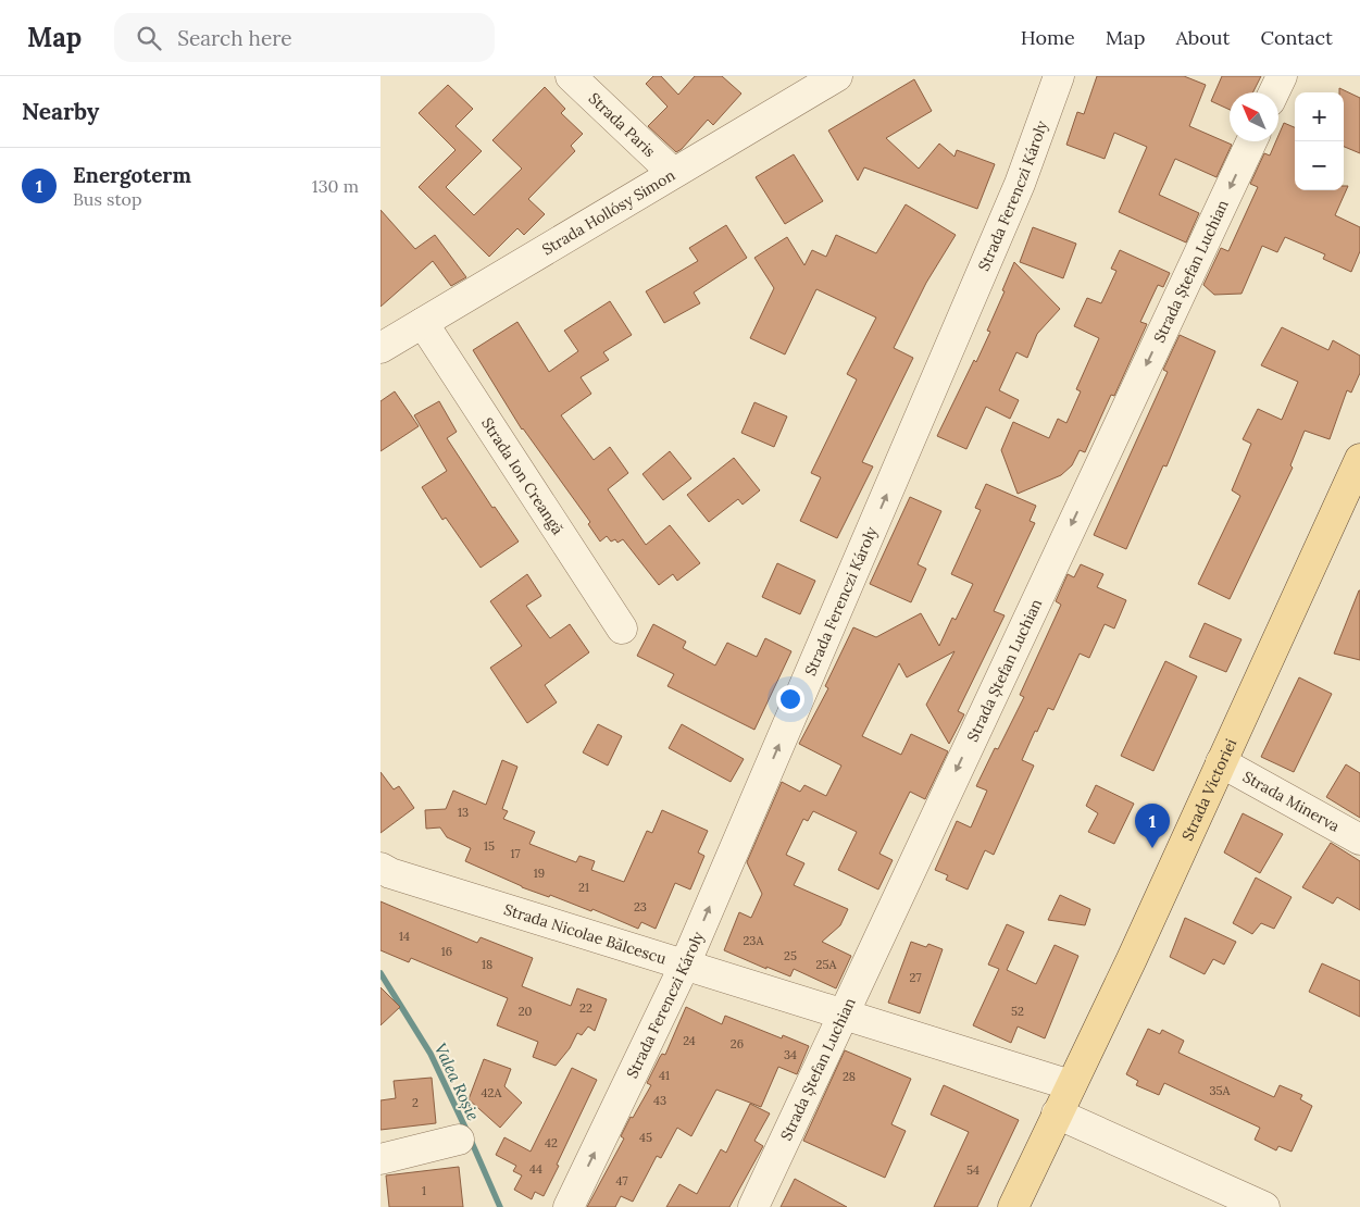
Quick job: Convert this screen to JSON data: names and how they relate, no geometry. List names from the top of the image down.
{
  "streets": {
    "main road": ["Strada Victoriei"],
    "street": [
      "Strada Paris",
      "Strada Ferenczi Károly",
      "Strada Hollósy Simon",
      "Strada Ștefan Luchian",
      "Strada Ion Creangă",
      "Strada Minerva",
      "Strada Nicolae Bălcescu"
    ]
  },
  "crossings": [
    ["Strada Paris", "Strada Hollósy Simon"],
    ["Strada Ferenczi Károly", "Strada Nicolae Bălcescu"],
    ["Strada Hollósy Simon", "Strada Ion Creangă"],
    ["Strada Ștefan Luchian", "Strada Nicolae Bălcescu"],
    ["Strada Victoriei", "Strada Minerva"],
    ["Strada Victoriei", "Strada Nicolae Bălcescu"]
  ],
  "one_way": ["Strada Ferenczi Károly", "Strada Ștefan Luchian"],
  "water": ["Valea Roșie"],
  "house_numbers": [
    "13",
    "15",
    "17",
    "19",
    "21",
    "23",
    "14",
    "23A",
    "16",
    "25",
    "18",
    "25A",
    "27",
    "22",
    "20",
    "52",
    "24",
    "26",
    "34",
    "41",
    "28",
    "35A",
    "42A",
    "43",
    "2",
    "45",
    "42",
    "44",
    "54",
    "47",
    "1"
  ],
  "north": "top left",
  "page": {
    "header": "Map",
    "search": "Search here",
    "nav": [
      "Home",
      "Map",
      "About",
      "Contact"
    ],
    "heading": "Nearby",
    "map_buttons": ["+", "−"],
    "list": [
      {
        "mark": "1",
        "name": "Energoterm",
        "note": "Bus stop",
        "value": "130 m"
      }
    ],
    "pins": "1"
  }
}
